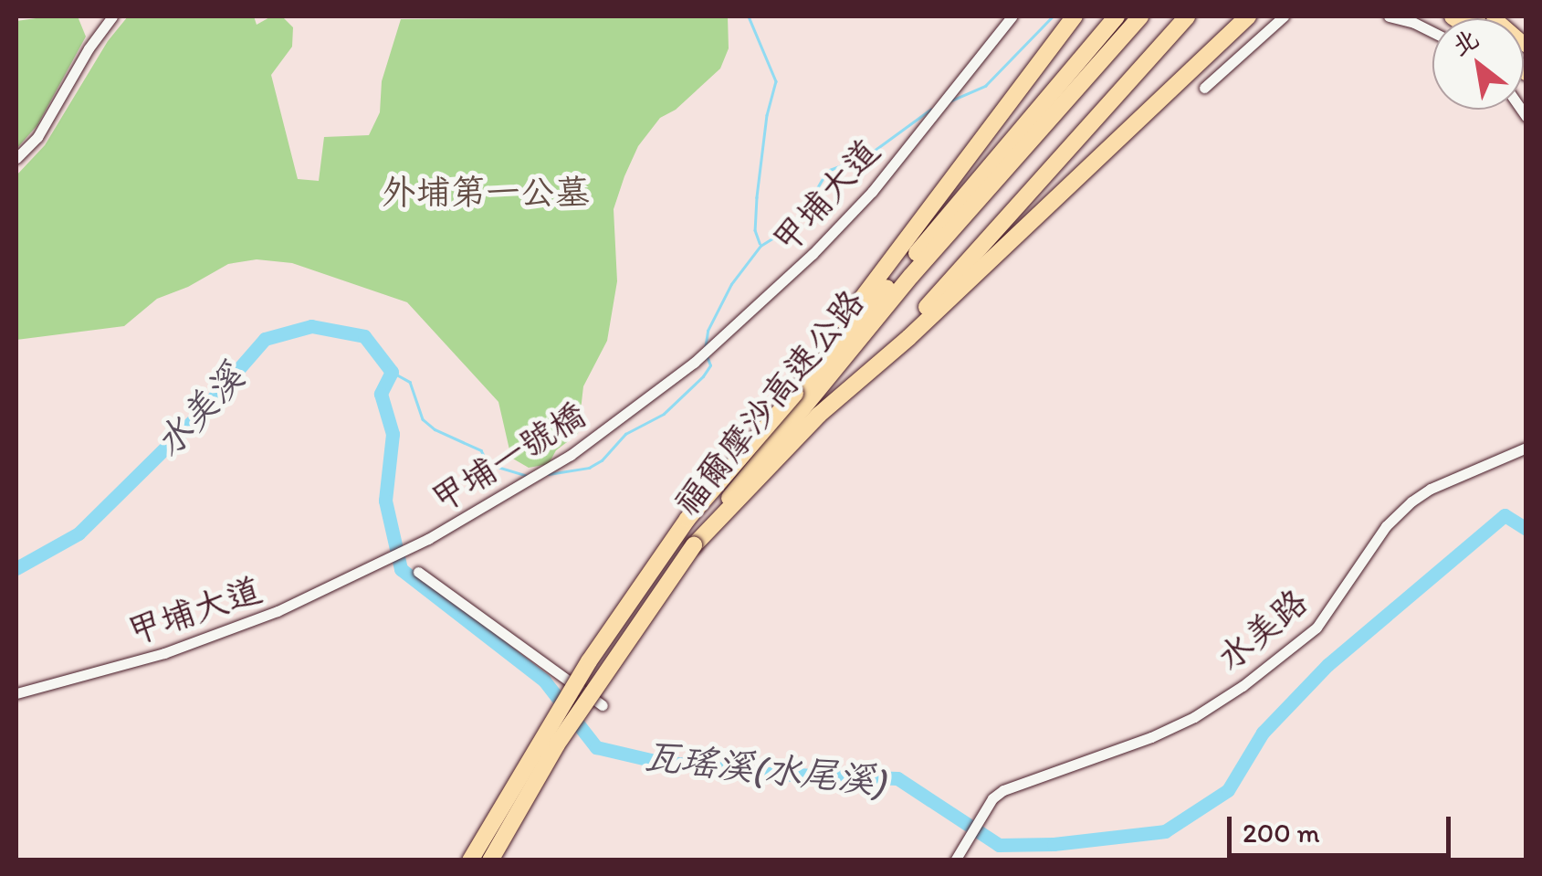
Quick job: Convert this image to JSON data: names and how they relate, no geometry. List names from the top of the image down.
{
  "streets": {
    "highway": ["福爾摩沙高速公路"],
    "street": ["甲埔大道", "甲埔一號橋", "水美路"]
  },
  "crossings": [
    ["甲埔大道", "甲埔一號橋"]
  ],
  "water": ["水美溪", "瓦瑤溪(水尾溪)"],
  "parks": ["外埔第一公墓"],
  "scale_bar": "200 m",
  "north": "top left"
}
